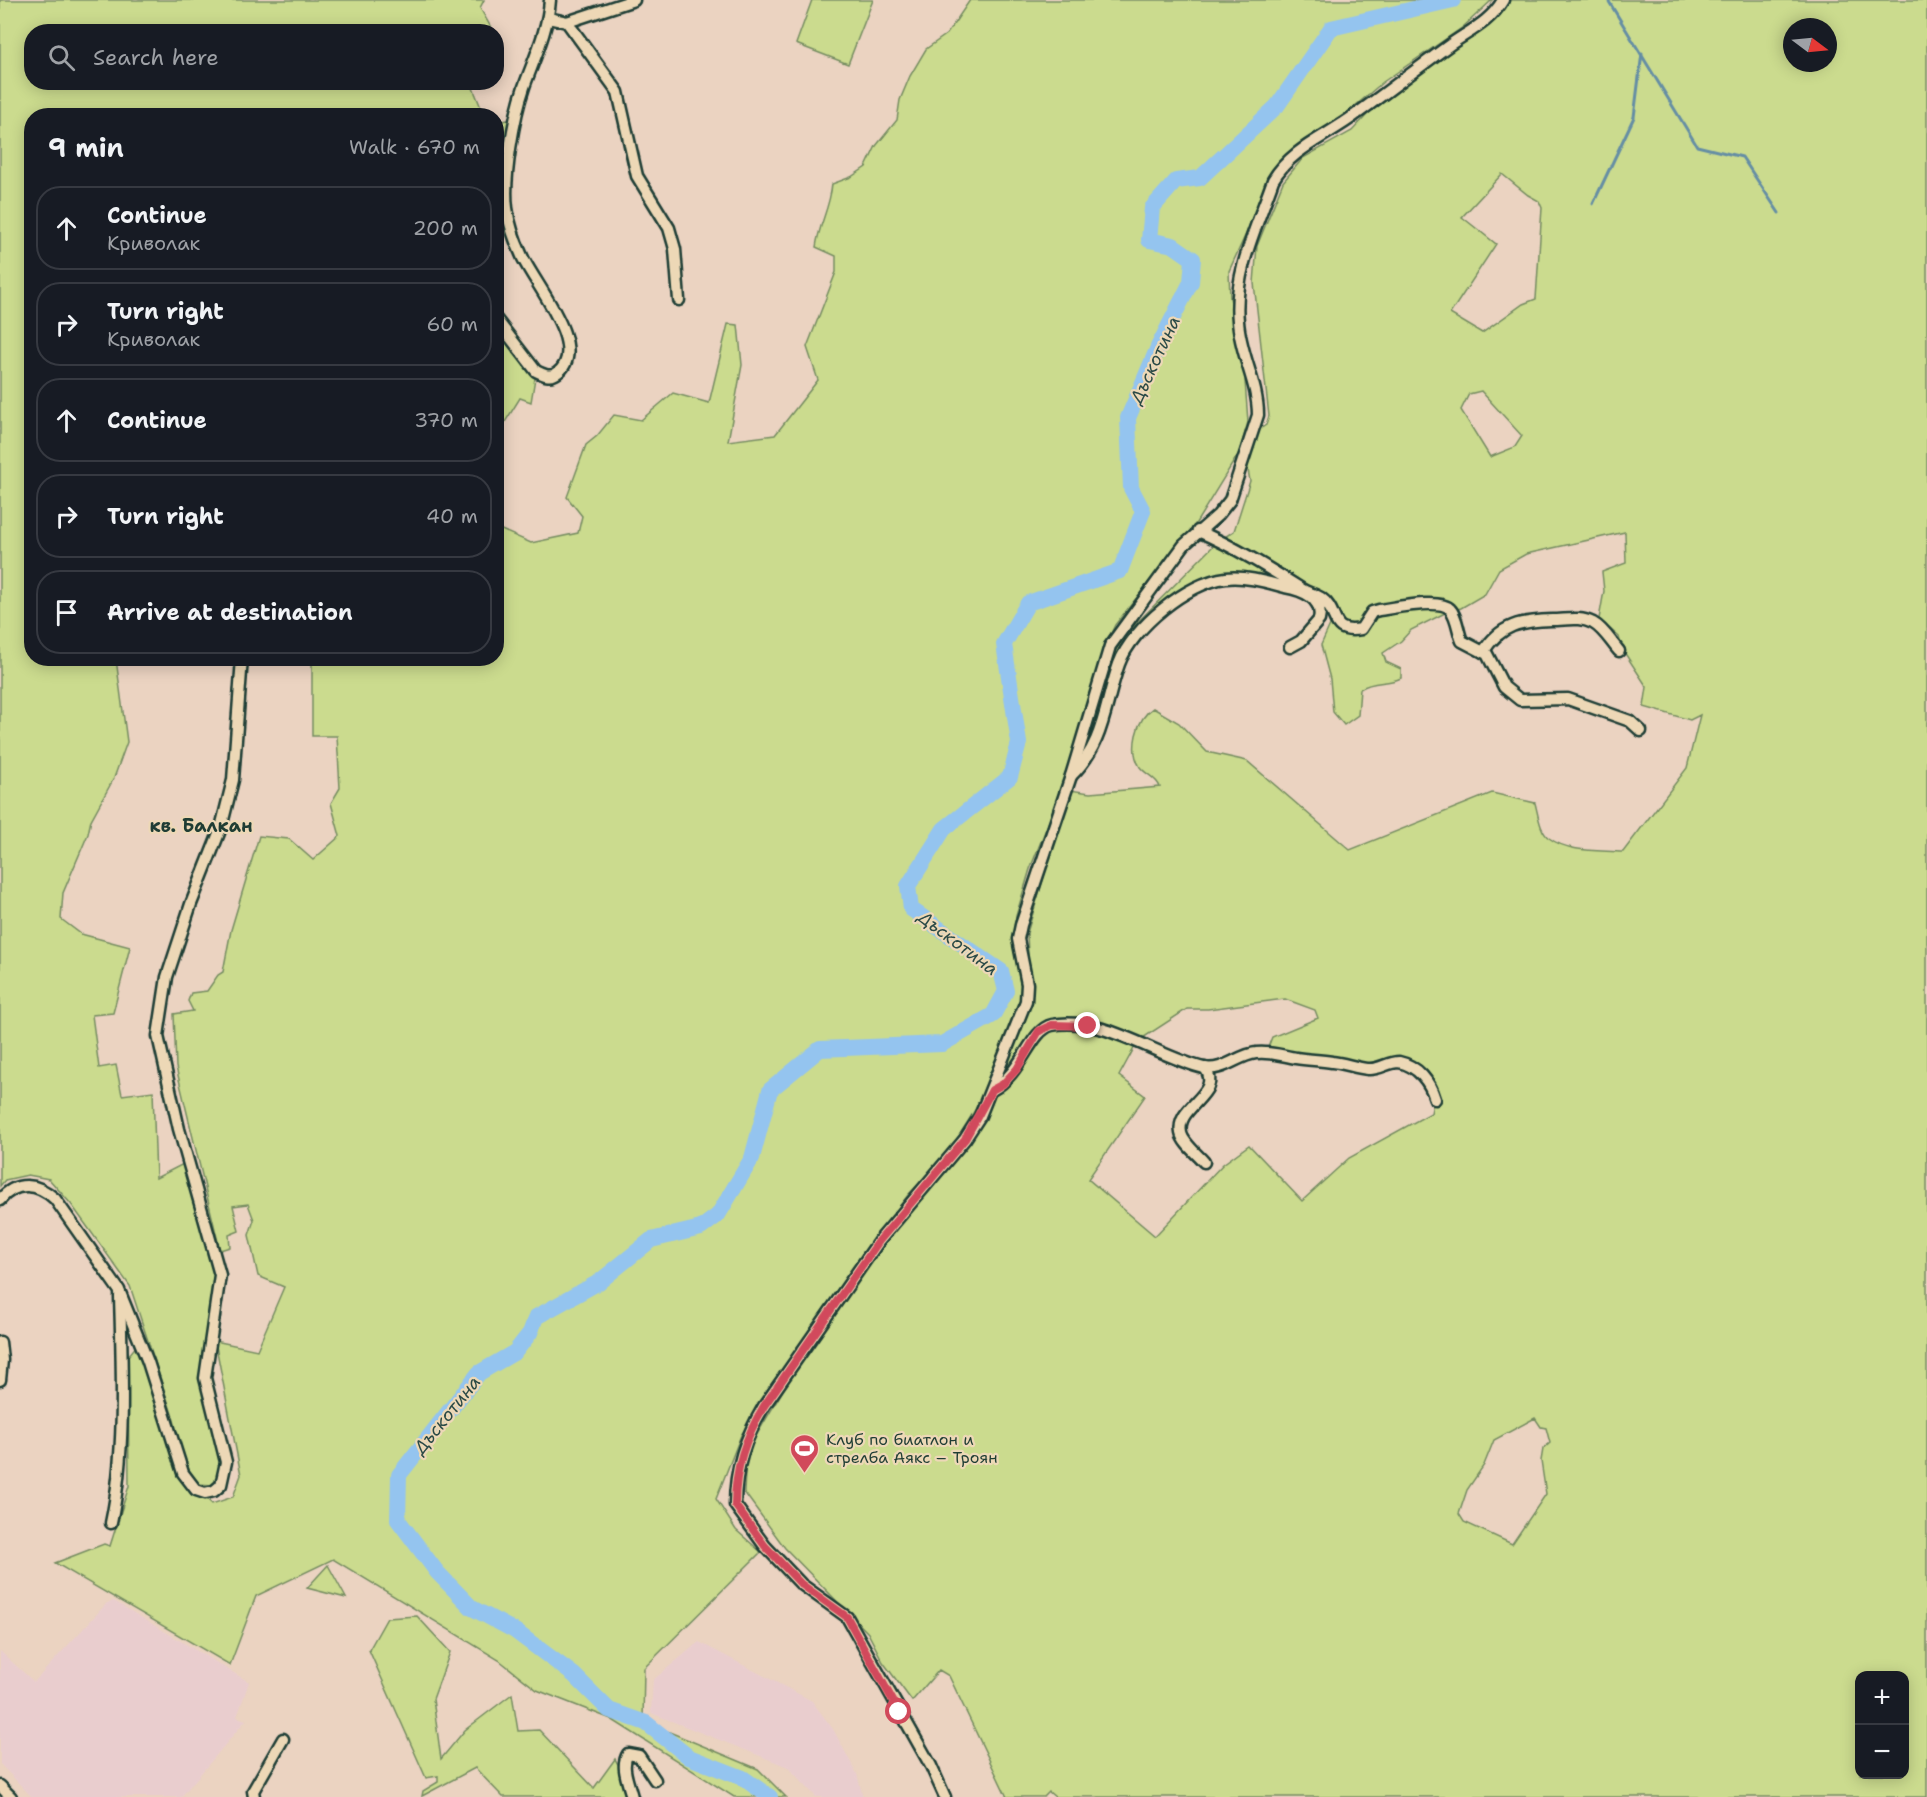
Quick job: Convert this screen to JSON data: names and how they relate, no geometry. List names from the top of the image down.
{
  "districts": ["кв. Балкан"],
  "water": ["Дъскотина"],
  "places": {
    "sports": ["Клуб по биатлон и стрелба Аякс – Троян"]
  },
  "north": "right",
  "page": {
    "search": "Search here",
    "heading": ["9 min", "Walk · 670 m"],
    "list": [
      ["Continue", "Криволак", "200 m"],
      ["Turn right", "Криволак", "60 m"],
      ["Continue", "370 m"],
      ["Turn right", "40 m"],
      "Arrive at destination"
    ],
    "map_buttons": ["+", "−"]
  }
}
